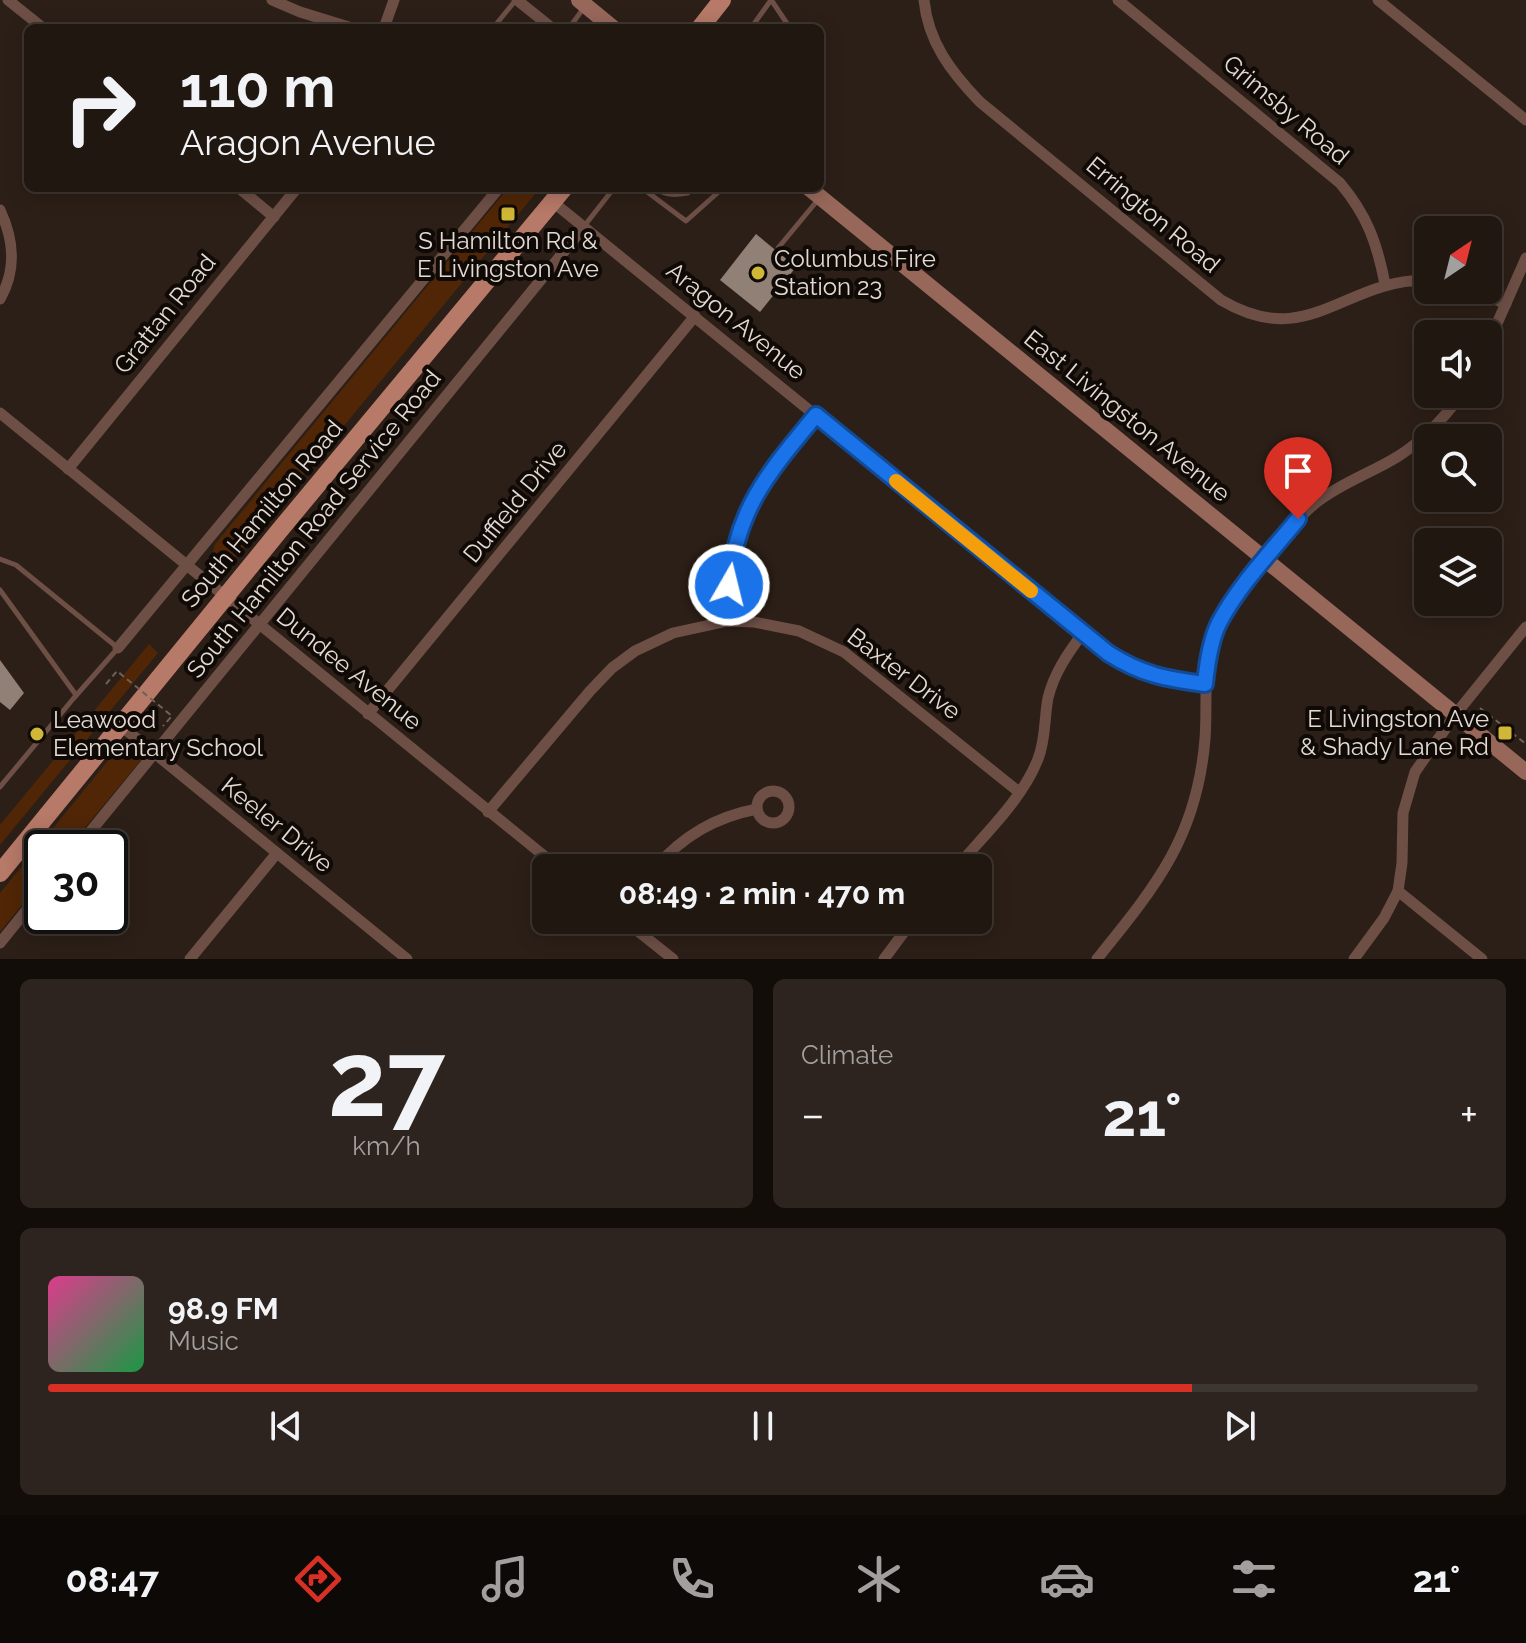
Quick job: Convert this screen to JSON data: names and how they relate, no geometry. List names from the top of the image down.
{
  "streets": {
    "main road": ["East Livingston Avenue", "South Hamilton Road"],
    "street": [
      "Grimsby Road",
      "Errington Road",
      "Grattan Road",
      "Aragon Avenue",
      "Duffield Drive",
      "South Hamilton Road Service Road",
      "Dundee Avenue",
      "Baxter Drive",
      "Keeler Drive"
    ]
  },
  "crossings": [
    ["Grimsby Road", "Errington Road"],
    ["Grattan Road", "Dundee Avenue"],
    ["Aragon Avenue", "Duffield Drive"],
    ["Aragon Avenue", "South Hamilton Road"],
    ["Aragon Avenue", "South Hamilton Road Service Road"],
    ["Duffield Drive", "Dundee Avenue"],
    ["South Hamilton Road", "Dundee Avenue"],
    ["South Hamilton Road", "Keeler Drive"],
    ["South Hamilton Road Service Road", "Dundee Avenue"],
    ["South Hamilton Road Service Road", "Keeler Drive"],
    ["Dundee Avenue", "Baxter Drive"]
  ],
  "places": {
    "transit": ["S Hamilton Rd & E Livingston Ave", "E Livingston Ave & Shady Lane Rd"],
    "other": ["Columbus Fire Station 23", "Leawood Elementary School"]
  },
  "north": "top right",
  "page": {
    "turn": ["110 m", "Aragon Avenue"],
    "limit": "30",
    "trip": "08:49 · 2 min · 470 m",
    "tile": [
      ["27", "km/h"],
      "Climate"
    ],
    "heat": ["−", "21°", "+"],
    "song": ["98.9 FM", "Music"],
    "tabs": ["08:47", "21°"]
  }
}
